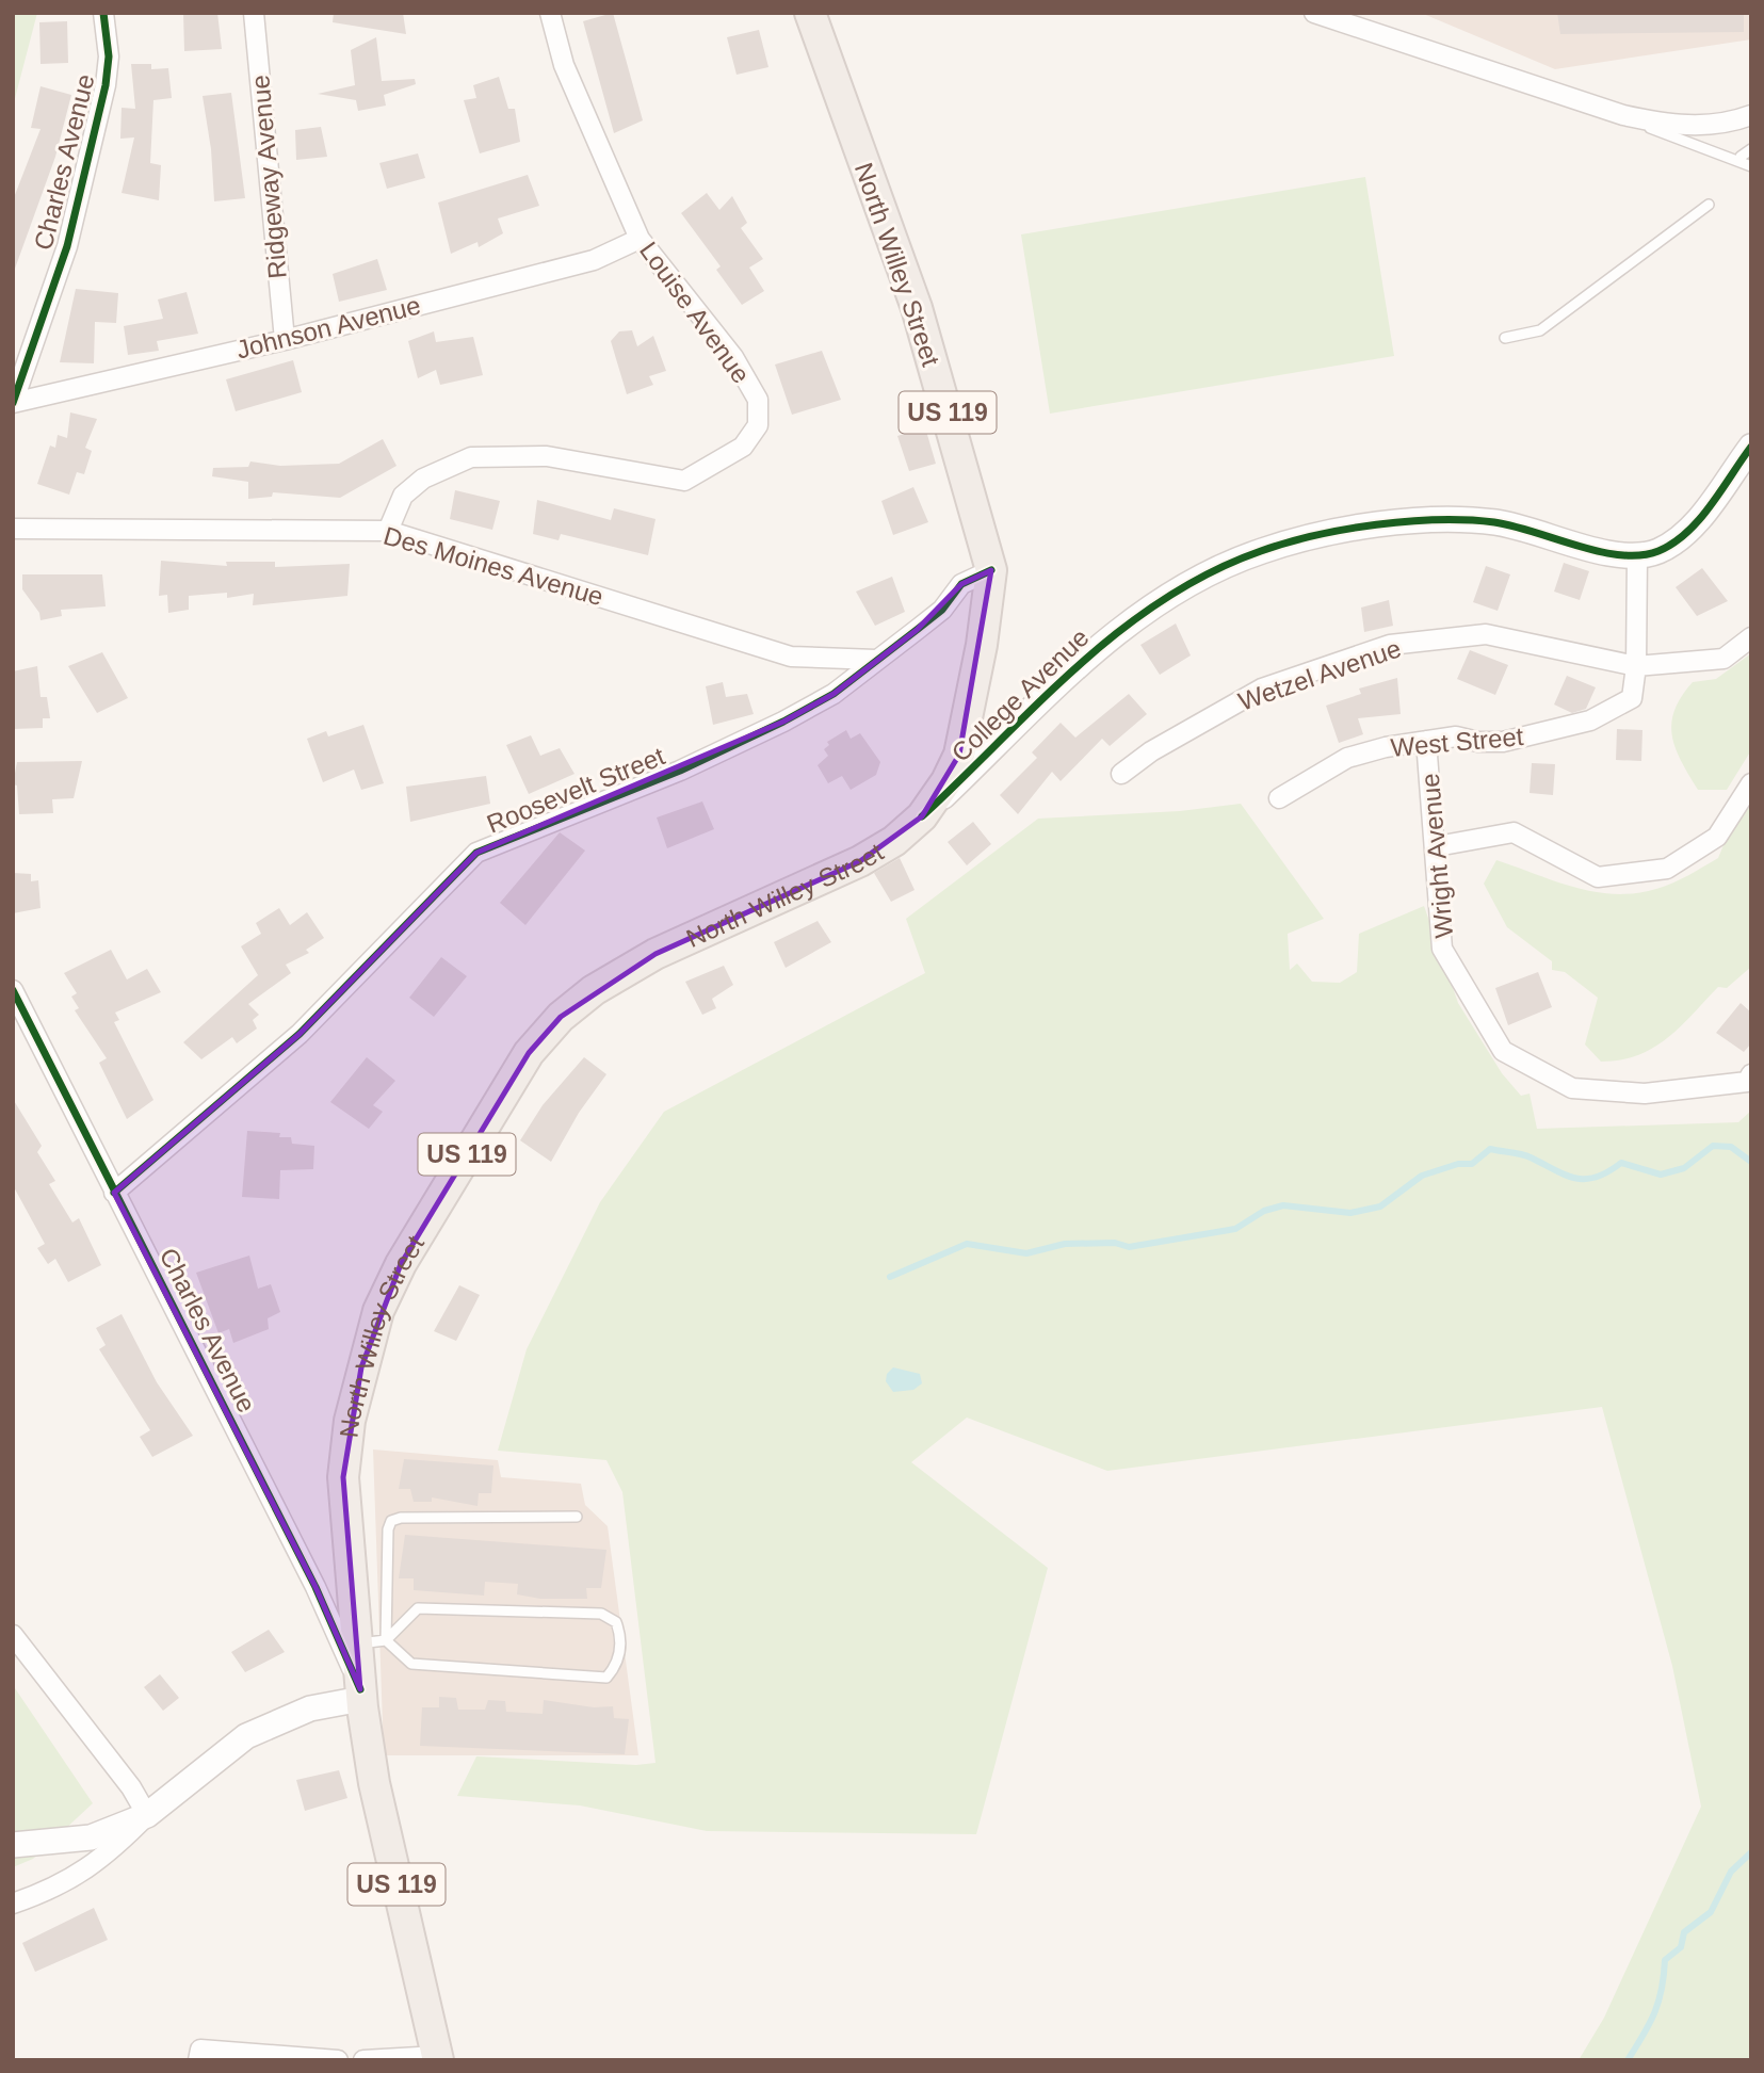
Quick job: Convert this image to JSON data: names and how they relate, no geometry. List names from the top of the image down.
{
  "streets": {
    "main road": ["North Willey Street", "US 119"],
    "street": [
      "Charles Avenue",
      "Ridgeway Avenue",
      "Louise Avenue",
      "Johnson Avenue",
      "Des Moines Avenue",
      "Wetzel Avenue",
      "College Avenue",
      "West Street",
      "Roosevelt Street",
      "Wright Avenue"
    ]
  },
  "crossings": [
    ["Charles Avenue", "North Willey Street"],
    ["Charles Avenue", "Johnson Avenue"],
    ["Charles Avenue", "US 119"],
    ["Charles Avenue", "Roosevelt Street"],
    ["Ridgeway Avenue", "Johnson Avenue"],
    ["North Willey Street", "US 119"],
    ["North Willey Street", "College Avenue"],
    ["North Willey Street", "Roosevelt Street"],
    ["Louise Avenue", "Johnson Avenue"],
    ["Louise Avenue", "Des Moines Avenue"],
    ["Des Moines Avenue", "Roosevelt Street"],
    ["Wetzel Avenue", "West Street"],
    ["College Avenue", "West Street"],
    ["West Street", "Wright Avenue"]
  ]
}
